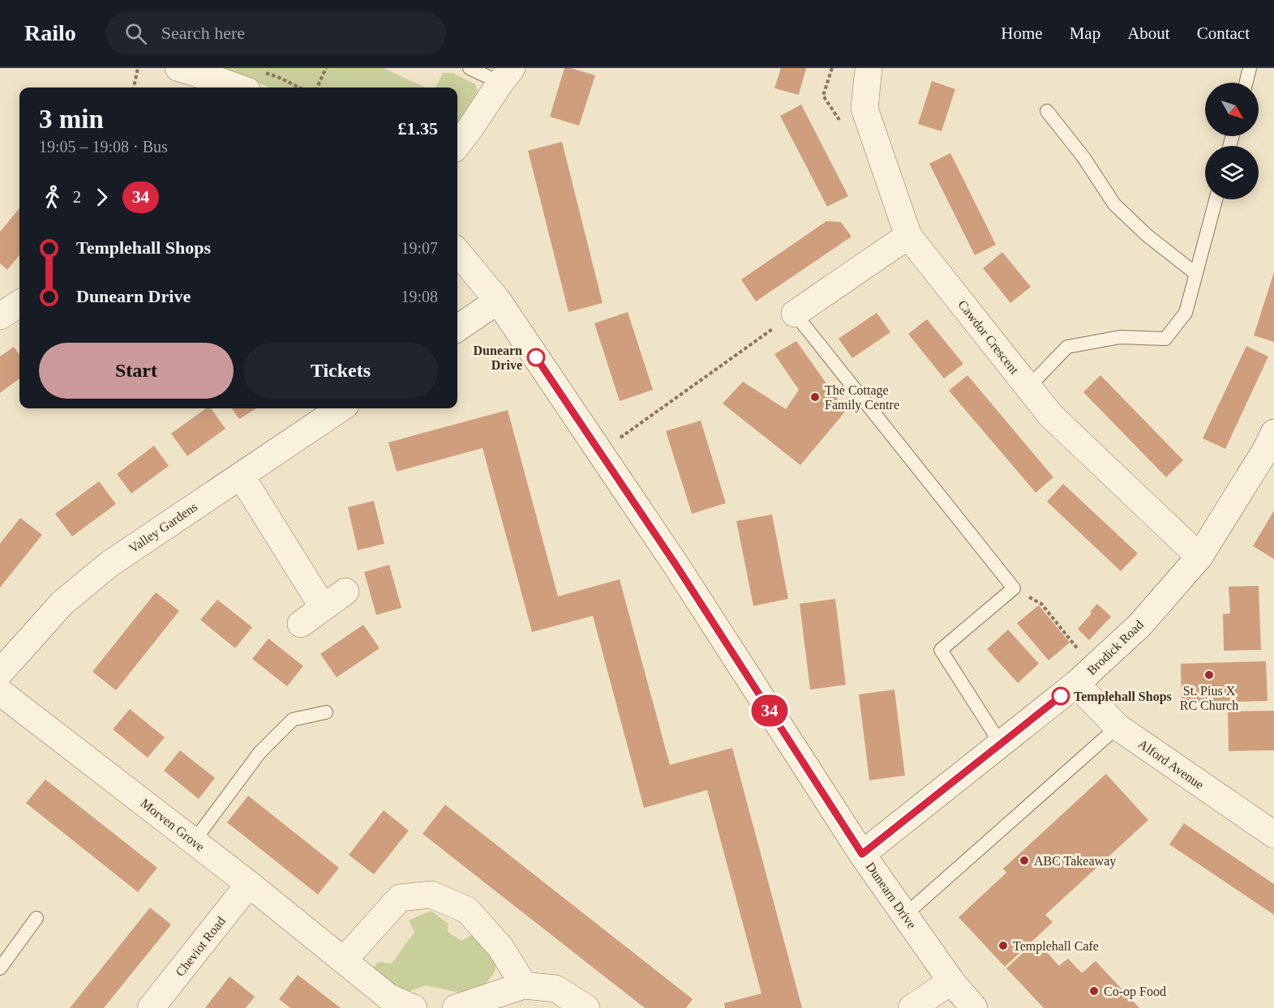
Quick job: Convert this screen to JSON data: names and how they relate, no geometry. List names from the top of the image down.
{
  "streets": {
    "street": [
      "Cawdor Crescent",
      "Valley Gardens",
      "Brodick Road",
      "Alford Avenue",
      "Morven Grove",
      "Dunearn Drive",
      "Cheviot Road"
    ]
  },
  "crossings": [
    ["Cawdor Crescent", "Brodick Road"],
    ["Brodick Road", "Alford Avenue"],
    ["Brodick Road", "Dunearn Drive"],
    ["Morven Grove", "Cheviot Road"]
  ],
  "places": [
    "Dunearn Drive",
    "The Cottage Family Centre",
    "St. Pius X RC Church",
    "Templehall Shops",
    "ABC Takeaway",
    "Templehall Cafe",
    "Co-op Food"
  ],
  "lines": ["bus line 34"],
  "north": "bottom right",
  "page": {
    "header": "Railo",
    "search": "Search here",
    "nav": [
      "Home",
      "Map",
      "About",
      "Contact"
    ],
    "on_map": "34",
    "heading": ["3 min", "19:05 – 19:08 · Bus", "£1.35"],
    "legs": ["2", "34"],
    "list": [
      {
        "name": "Templehall Shops",
        "value": "19:07"
      },
      {
        "name": "Dunearn Drive",
        "value": "19:08"
      }
    ],
    "buttons": ["Start", "Tickets"]
  }
}
